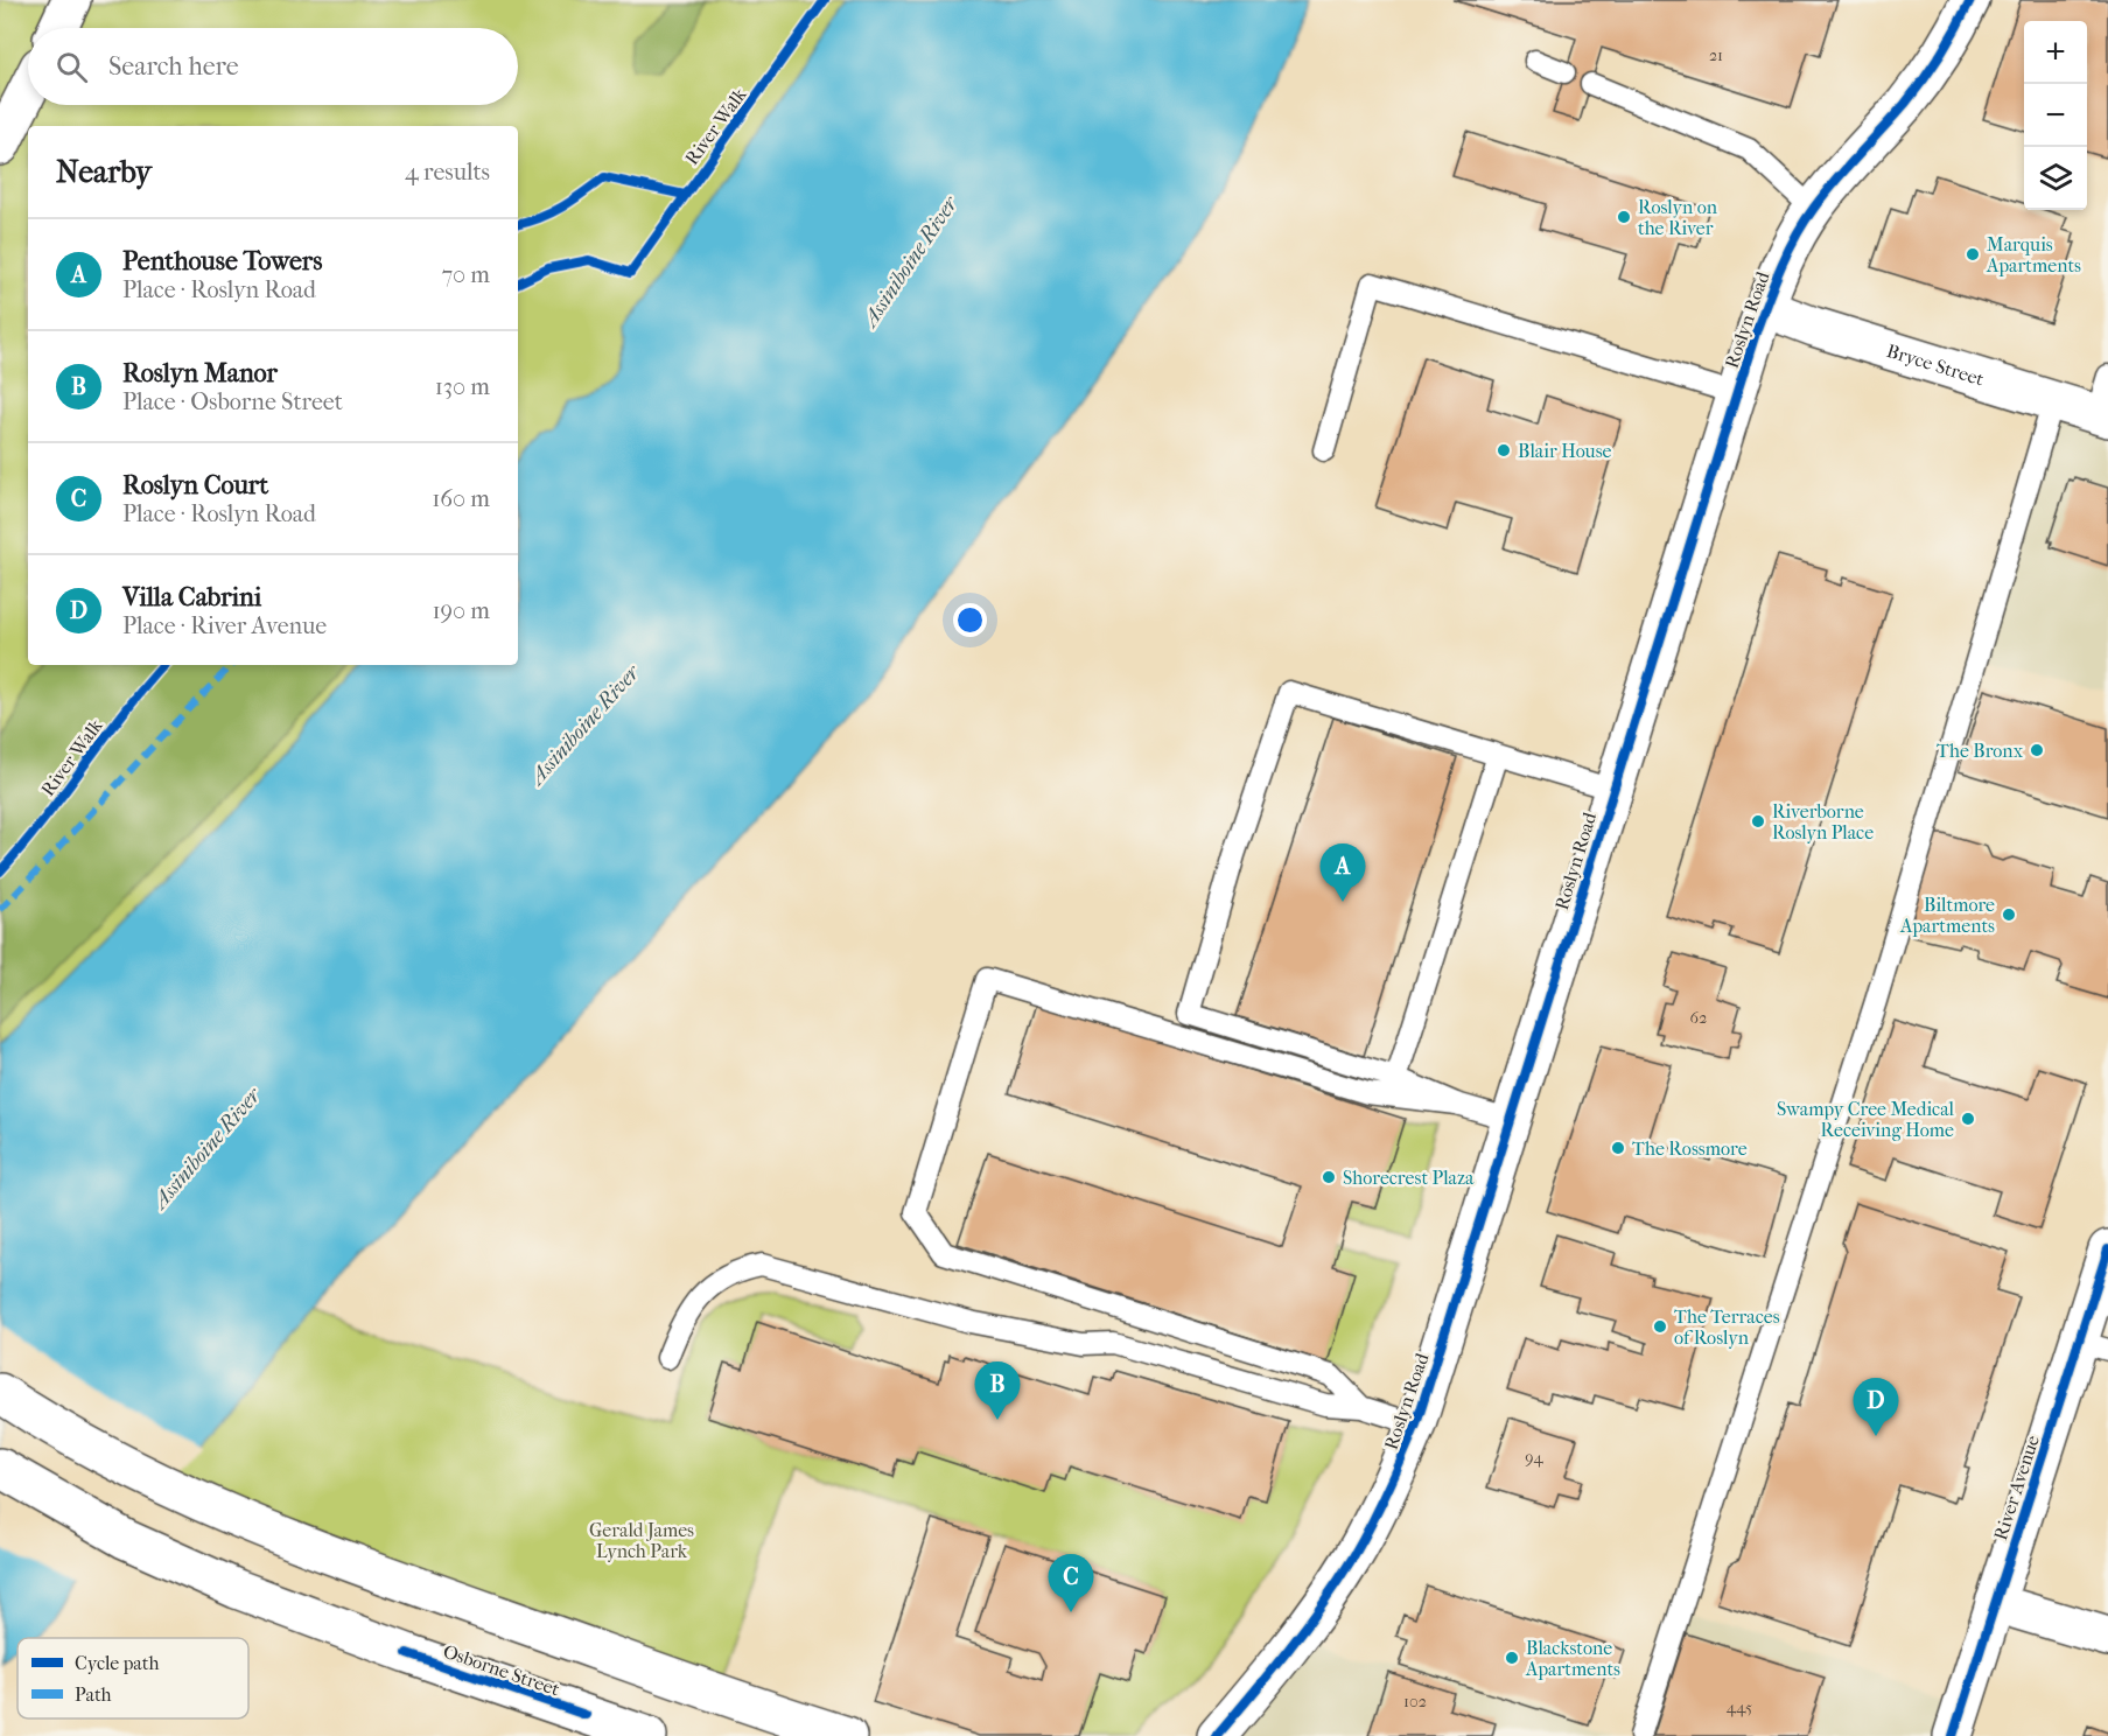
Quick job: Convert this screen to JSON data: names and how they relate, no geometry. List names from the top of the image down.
{
  "streets": {
    "street": [
      "Roslyn Road",
      "Bryce Street",
      "River Avenue",
      "Osborne Street"
    ],
    "cycle path": ["River Walk"]
  },
  "crossings": [
    ["Roslyn Road", "Bryce Street"]
  ],
  "water": ["Assiniboine River"],
  "parks": ["Gerald James Lynch Park"],
  "places": [
    "Roslyn on the River",
    "Marquis Apartments",
    "Blair House",
    "The Bronx",
    "Riverborne Roslyn Place",
    "Biltmore Apartments",
    "Swampy Cree Medical Receiving Home",
    "The Rossmore",
    "Shorecrest Plaza",
    "The Terraces of Roslyn",
    "Blackstone Apartments"
  ],
  "house_numbers": [
    "21",
    "62",
    "94",
    "102",
    "445"
  ],
  "legend": ["Cycle path", "Path"],
  "page": {
    "map_buttons": ["+", "−"],
    "search": "Search here",
    "heading": ["Nearby", "4 results"],
    "list": [
      {
        "mark": "A",
        "name": "Penthouse Towers",
        "note": "Place · Roslyn Road",
        "value": "70 m"
      },
      {
        "mark": "B",
        "name": "Roslyn Manor",
        "note": "Place · Osborne Street",
        "value": "130 m"
      },
      {
        "mark": "C",
        "name": "Roslyn Court",
        "note": "Place · Roslyn Road",
        "value": "160 m"
      },
      {
        "mark": "D",
        "name": "Villa Cabrini",
        "note": "Place · River Avenue",
        "value": "190 m"
      }
    ],
    "pins": [
      "A",
      "B",
      "D",
      "C"
    ]
  }
}
